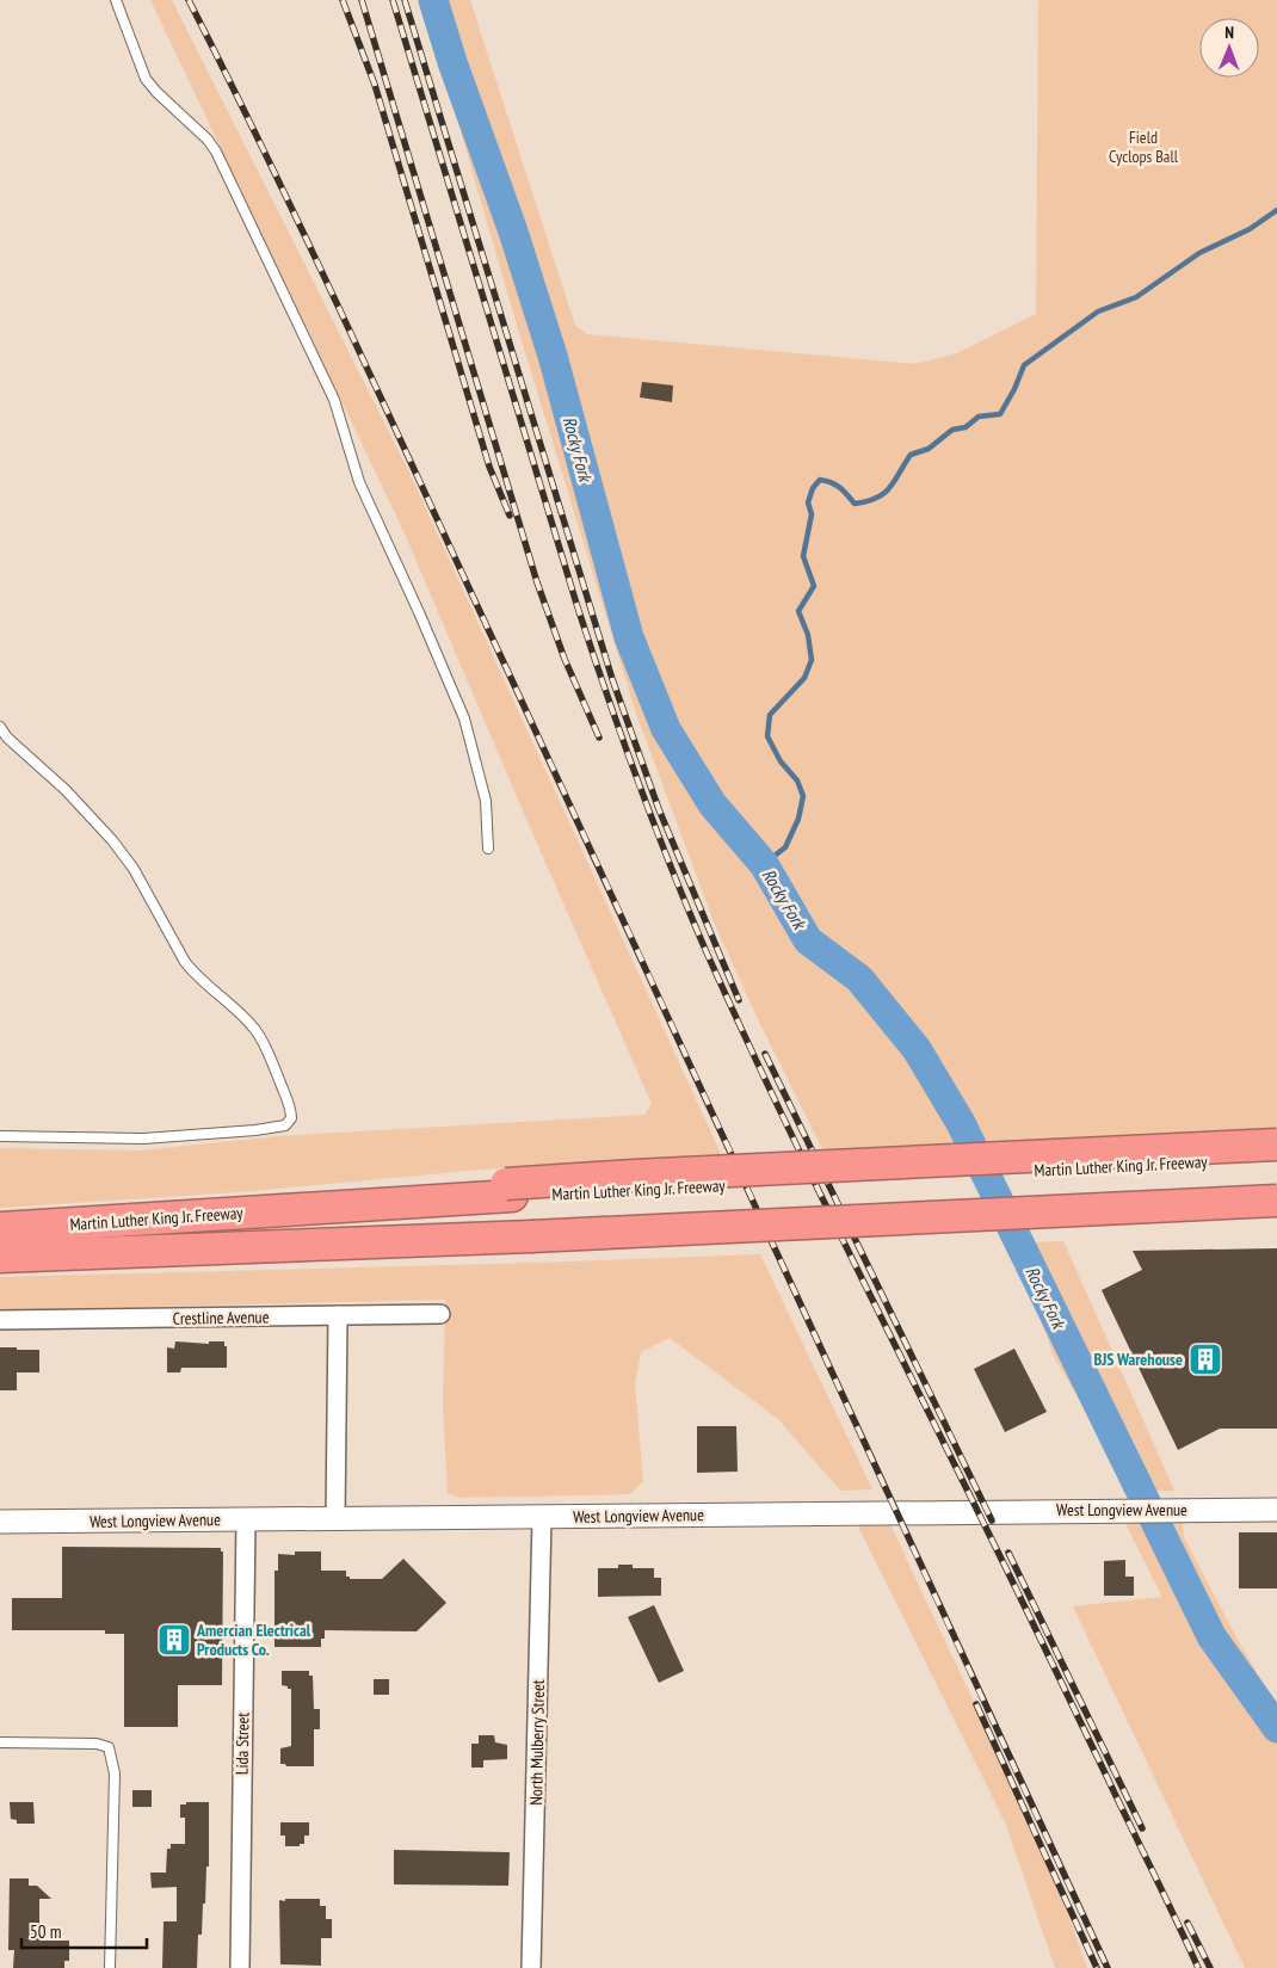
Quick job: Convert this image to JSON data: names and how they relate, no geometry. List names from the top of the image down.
{
  "streets": {
    "highway": ["Martin Luther King Jr. Freeway"],
    "street": [
      "Crestline Avenue",
      "West Longview Avenue",
      "North Mulberry Street",
      "Lida Street"
    ]
  },
  "crossings": [
    ["West Longview Avenue", "North Mulberry Street"],
    ["West Longview Avenue", "Lida Street"]
  ],
  "water": ["Rocky Fork"],
  "parks": ["Field Cyclops Ball"],
  "places": {
    "building": ["BJS Warehouse", "Amercian Electrical Products Co."]
  },
  "scale_bar": "50 m",
  "north": "top"
}
